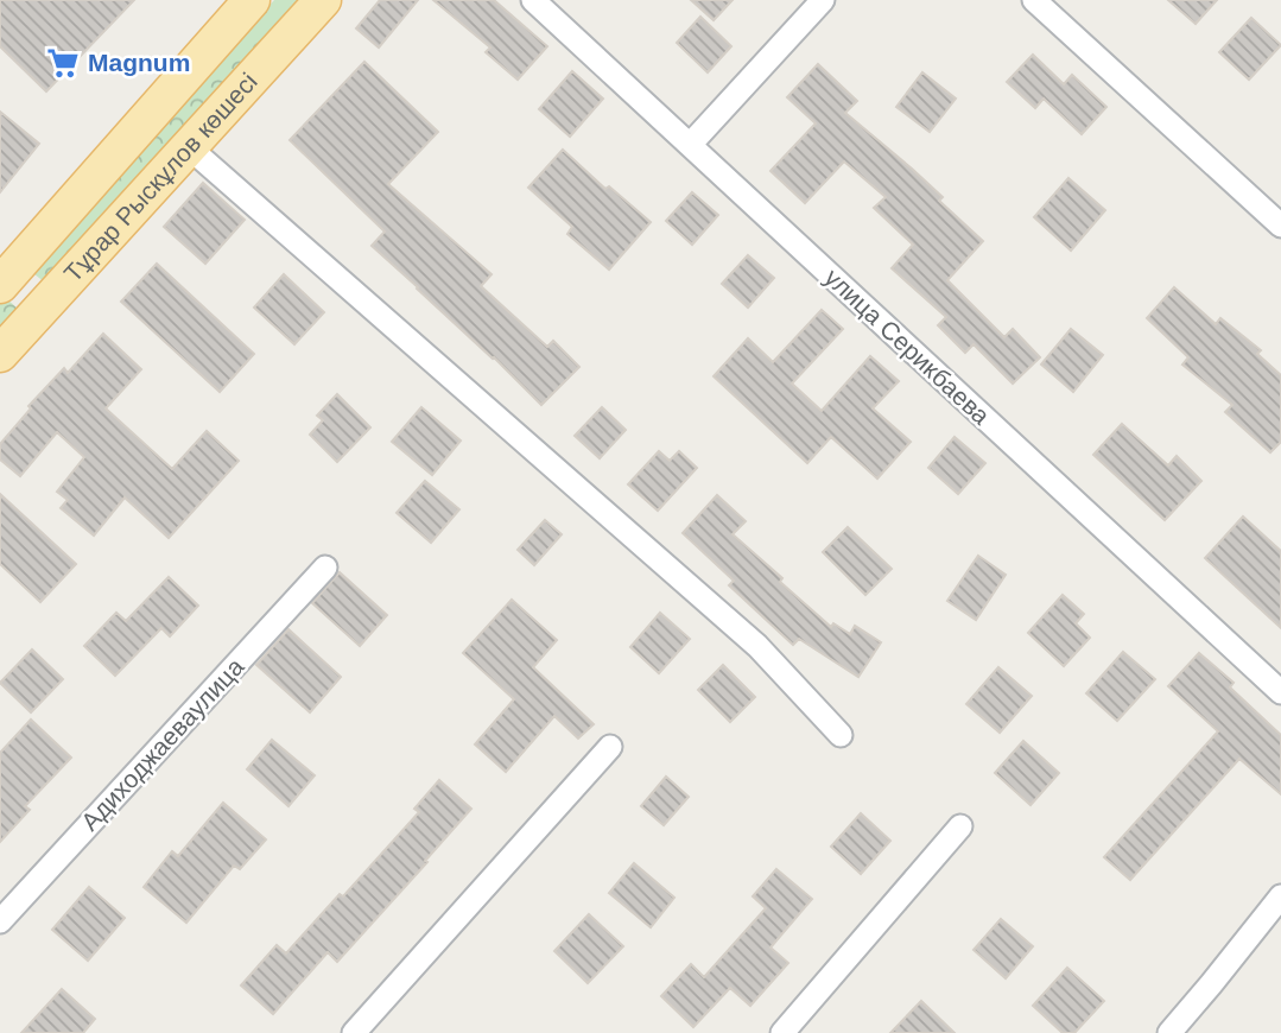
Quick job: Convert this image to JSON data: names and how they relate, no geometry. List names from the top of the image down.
{
  "streets": {
    "main road": ["Тұрар Рыскұлов көшесі"],
    "street": ["улица Серикбаева", "Адиходжаеваулица"]
  },
  "places": {
    "supermarket": ["Magnum"]
  }
}
